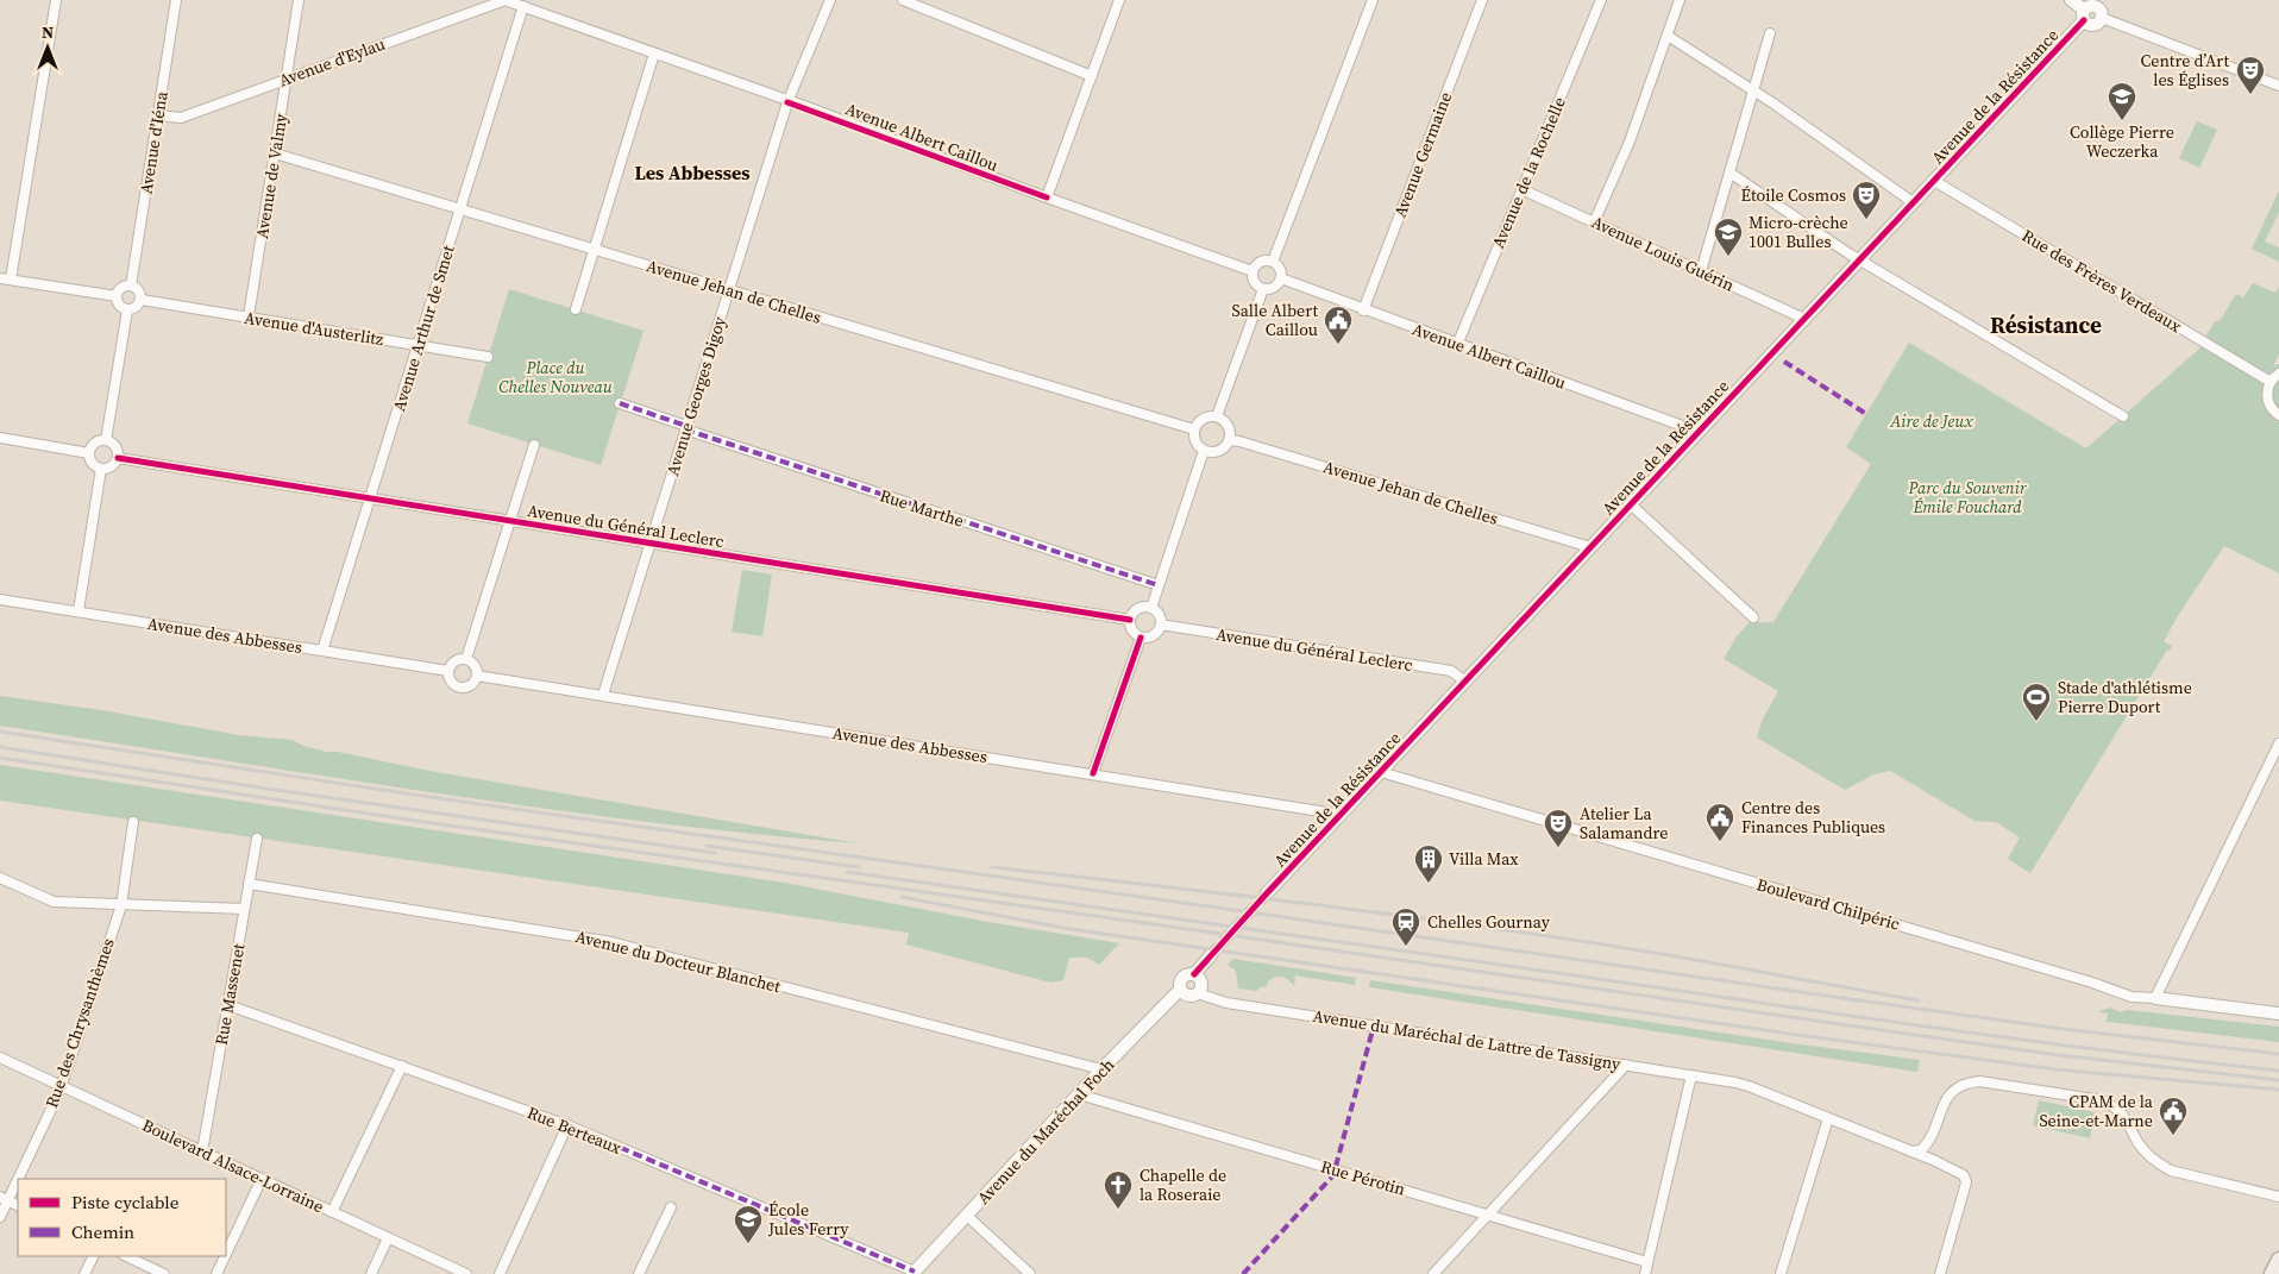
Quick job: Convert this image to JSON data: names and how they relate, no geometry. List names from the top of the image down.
{
  "streets": {
    "street": [
      "Avenue d'Eylau",
      "Avenue de la Résistance",
      "Avenue Albert Caillou",
      "Avenue d'Iéna",
      "Avenue Germaine",
      "Avenue de la Rochelle",
      "Avenue de Valmy",
      "Avenue Louis Guérin",
      "Rue des Frères Verdeaux",
      "Avenue Jehan de Chelles",
      "Avenue d'Austerlitz",
      "Avenue Arthur de Smet",
      "Avenue Georges Digoy",
      "Rue Marthe",
      "Avenue du Général Leclerc",
      "Avenue des Abbesses",
      "Boulevard Chilpéric",
      "Avenue du Docteur Blanchet",
      "Rue Massenet",
      "Rue des Chrysanthèmes",
      "Avenue du Maréchal de Lattre de Tassigny",
      "Rue Berteaux",
      "Avenue du Maréchal Foch",
      "Boulevard Alsace-Lorraine",
      "Rue Pérotin"
    ]
  },
  "crossings": [
    ["Avenue d'Eylau", "Avenue Albert Caillou"],
    ["Avenue d'Eylau", "Avenue d'Iéna"],
    ["Avenue d'Eylau", "Avenue de Valmy"],
    ["Avenue de la Résistance", "Avenue Albert Caillou"],
    ["Avenue de la Résistance", "Avenue Louis Guérin"],
    ["Avenue de la Résistance", "Rue des Frères Verdeaux"],
    ["Avenue de la Résistance", "Avenue Jehan de Chelles"],
    ["Avenue de la Résistance", "Avenue du Général Leclerc"],
    ["Avenue de la Résistance", "Avenue des Abbesses"],
    ["Avenue de la Résistance", "Boulevard Chilpéric"],
    ["Avenue Albert Caillou", "Avenue Germaine"],
    ["Avenue Albert Caillou", "Avenue de la Rochelle"],
    ["Avenue Albert Caillou", "Avenue Arthur de Smet"],
    ["Avenue Albert Caillou", "Avenue Georges Digoy"],
    ["Avenue d'Iéna", "Avenue d'Austerlitz"],
    ["Avenue de la Rochelle", "Avenue Louis Guérin"],
    ["Avenue de Valmy", "Avenue Jehan de Chelles"],
    ["Avenue de Valmy", "Avenue d'Austerlitz"],
    ["Avenue Jehan de Chelles", "Avenue Arthur de Smet"],
    ["Avenue Jehan de Chelles", "Avenue Georges Digoy"],
    ["Avenue d'Austerlitz", "Avenue Arthur de Smet"],
    ["Avenue Arthur de Smet", "Avenue du Général Leclerc"],
    ["Avenue Arthur de Smet", "Avenue des Abbesses"],
    ["Avenue Georges Digoy", "Rue Marthe"],
    ["Avenue Georges Digoy", "Avenue du Général Leclerc"],
    ["Avenue Georges Digoy", "Avenue des Abbesses"],
    ["Avenue du Docteur Blanchet", "Rue Massenet"],
    ["Avenue du Docteur Blanchet", "Avenue du Maréchal Foch"],
    ["Rue Massenet", "Rue Berteaux"],
    ["Rue Massenet", "Boulevard Alsace-Lorraine"],
    ["Rue des Chrysanthèmes", "Boulevard Alsace-Lorraine"],
    ["Avenue du Maréchal de Lattre de Tassigny", "Avenue du Maréchal Foch"],
    ["Rue Berteaux", "Avenue du Maréchal Foch"],
    ["Avenue du Maréchal Foch", "Rue Pérotin"]
  ],
  "districts": ["Les Abbesses", "Résistance"],
  "parks": ["Place du Chelles Nouveau", "Aire de Jeux", "Parc du Souvenir Émile Fouchard"],
  "places": {
    "theatre": ["Centre d’Art les Églises", "Étoile Cosmos", "Atelier La Salamandre"],
    "school or university": ["Collège Pierre Weczerka", "Micro-crèche 1001 Bulles", "École Jules Ferry"],
    "public building": ["Salle Albert Caillou", "Centre des Finances Publiques", "CPAM de la Seine-et-Marne"],
    "sports": ["Stade d'athlétisme Pierre Duport"],
    "building": ["Villa Max"],
    "station": ["Chelles Gournay"],
    "church": ["Chapelle de la Roseraie"]
  },
  "legend": ["Piste cyclable", "Chemin"],
  "north": "top"
}
